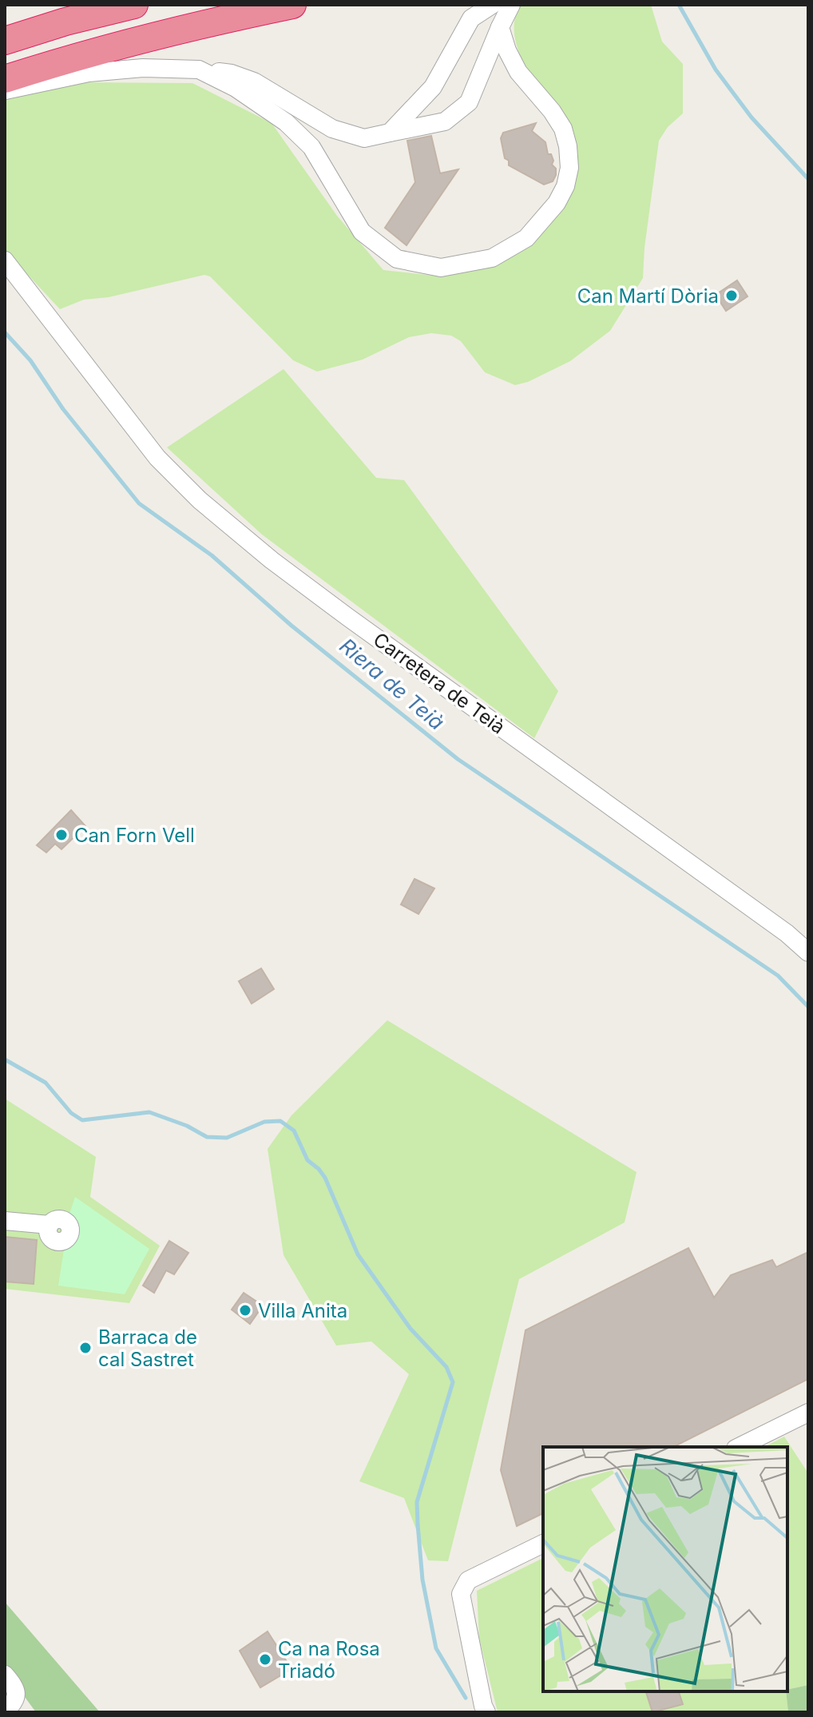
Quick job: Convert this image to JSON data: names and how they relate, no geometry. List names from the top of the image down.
{
  "streets": {
    "street": ["Carretera de Teià"]
  },
  "water": ["Riera de Teià"],
  "places": [
    "Can Martí Dòria",
    "Can Forn Vell",
    "Villa Anita",
    "Barraca de cal Sastret",
    "Ca na Rosa Triadó"
  ]
}
